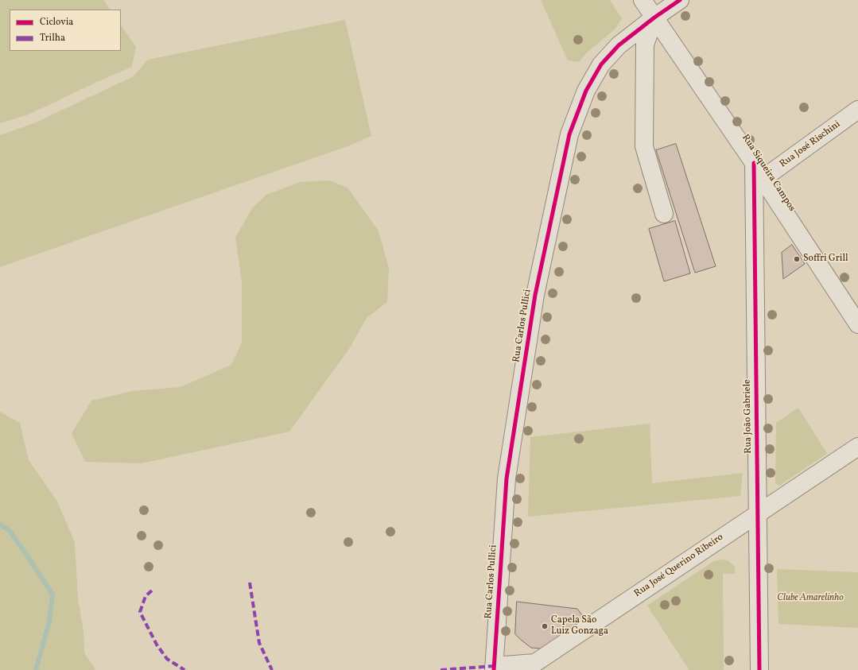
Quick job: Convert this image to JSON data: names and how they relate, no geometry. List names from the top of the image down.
{
  "streets": {
    "street": [
      "Rua José Rischini",
      "Rua Siqueira Campos",
      "Rua Carlos Pullici",
      "Rua João Gabriele",
      "Rua José Querino Ribeiro"
    ]
  },
  "crossings": [
    ["Rua José Rischini", "Rua Siqueira Campos"],
    ["Rua Siqueira Campos", "Rua Carlos Pullici"],
    ["Rua Siqueira Campos", "Rua João Gabriele"],
    ["Rua Carlos Pullici", "Rua José Querino Ribeiro"],
    ["Rua João Gabriele", "Rua José Querino Ribeiro"]
  ],
  "parks": ["Clube Amarelinho"],
  "places": ["Soffri Grill", "Capela São Luiz Gonzaga"],
  "legend": ["Ciclovia", "Trilha"]
}
